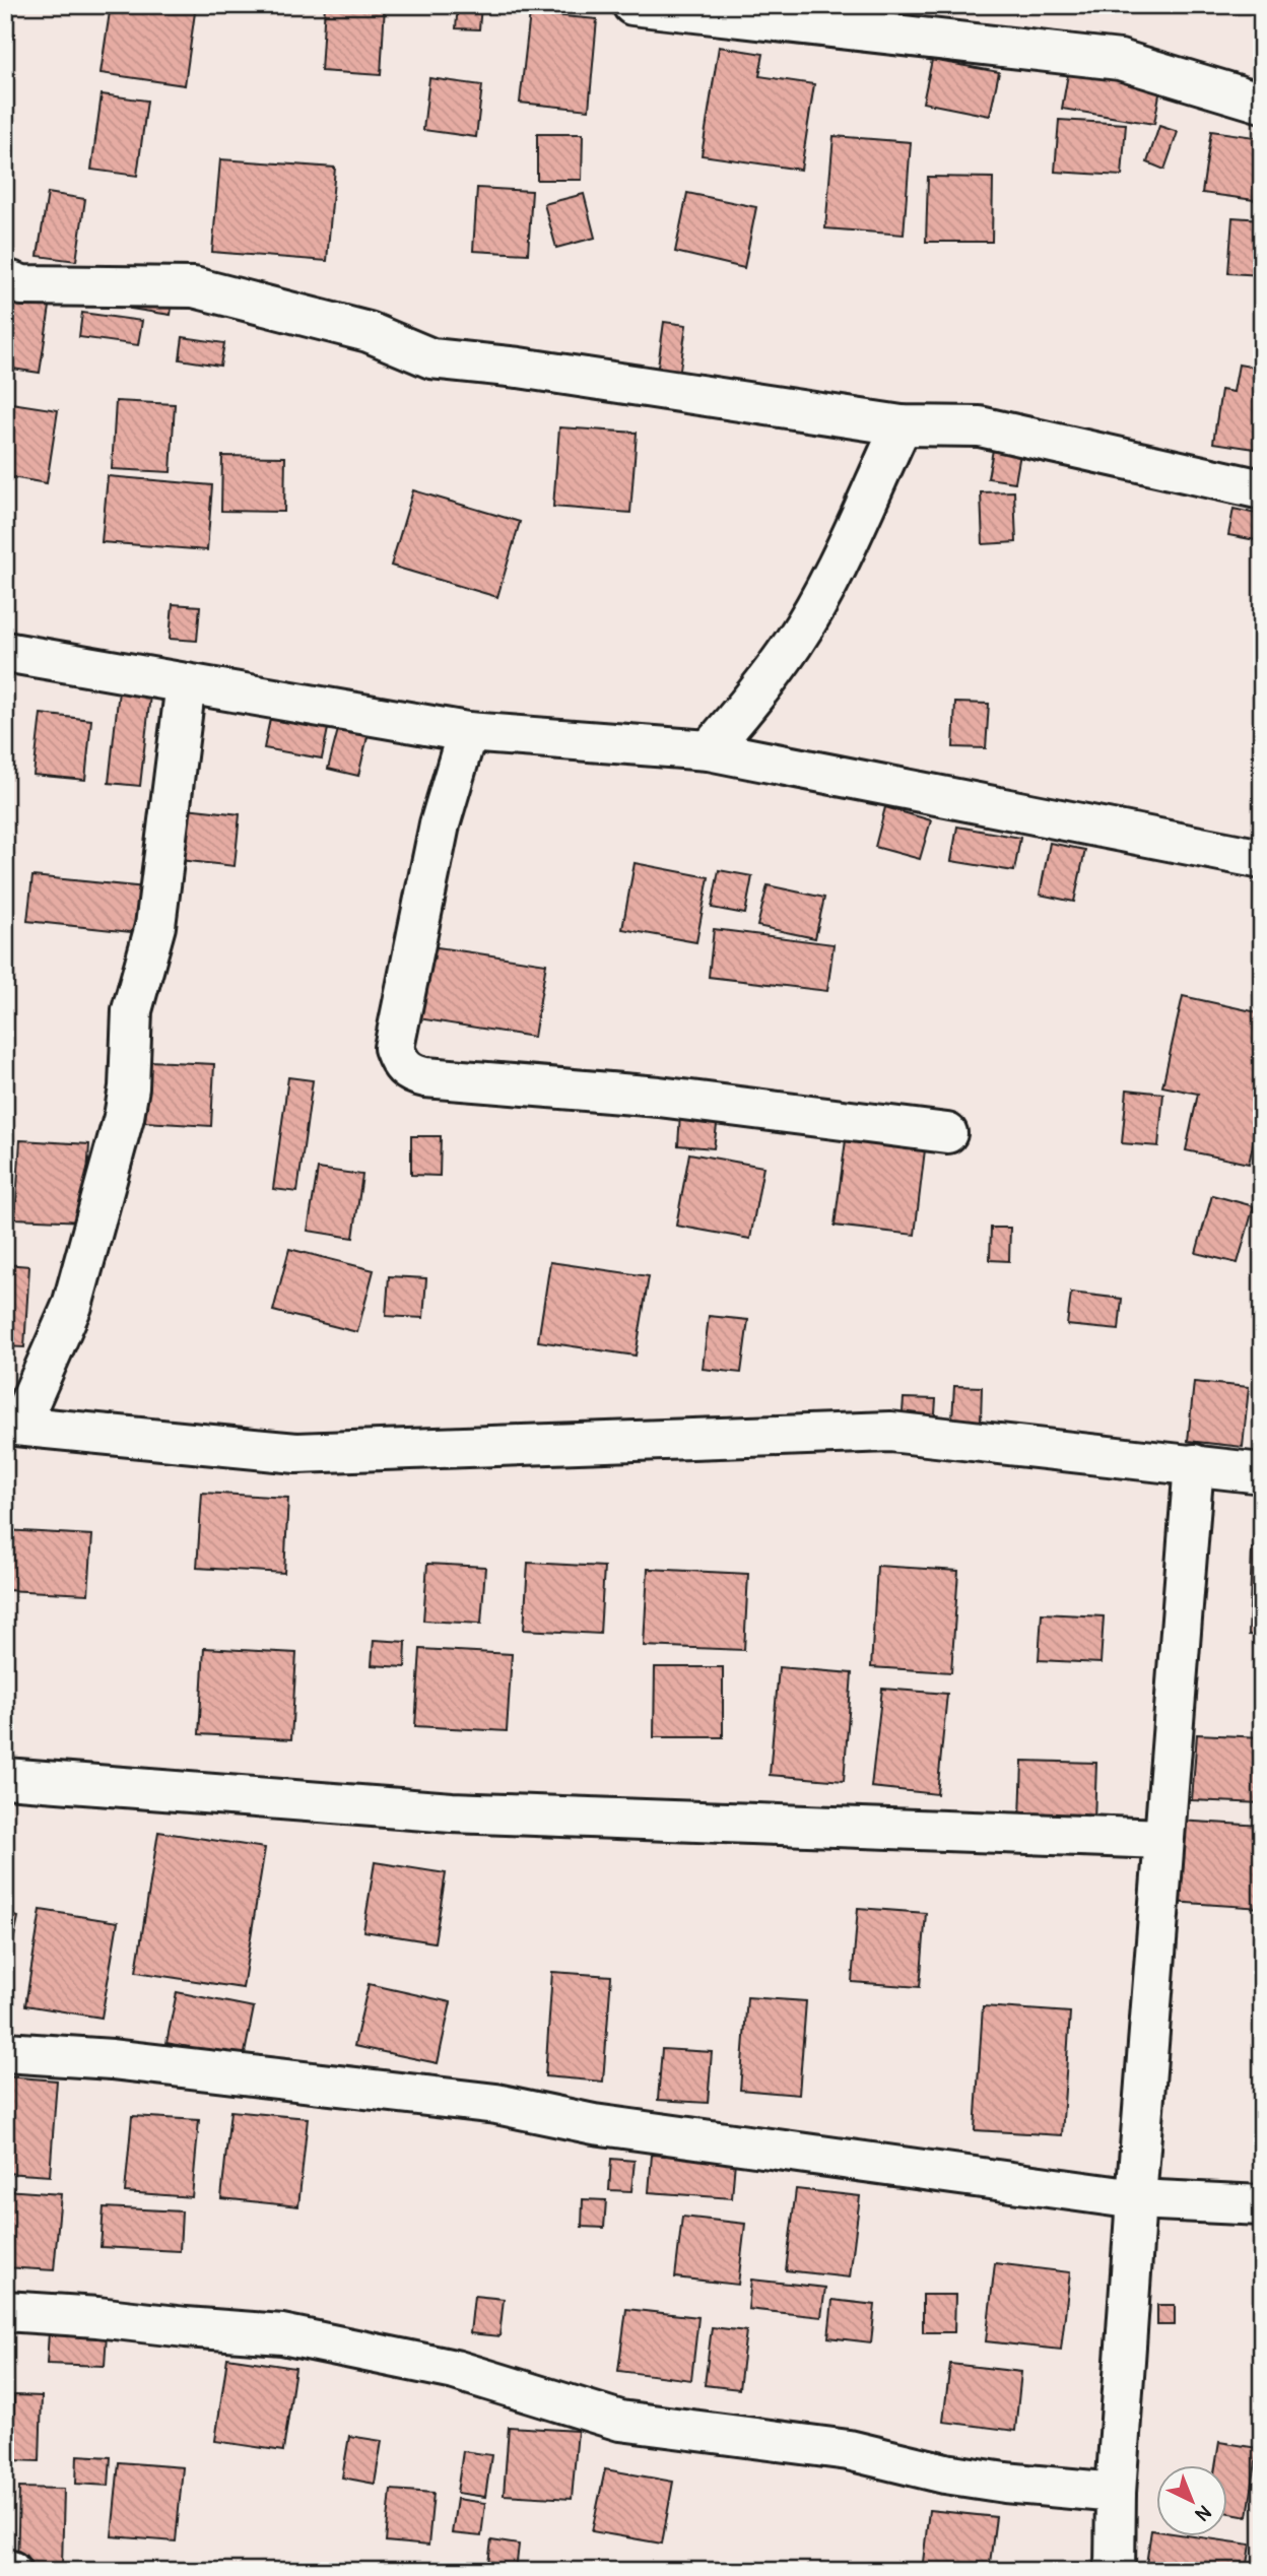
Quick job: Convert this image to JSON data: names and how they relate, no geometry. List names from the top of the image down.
{
  "north": "bottom right"
}
